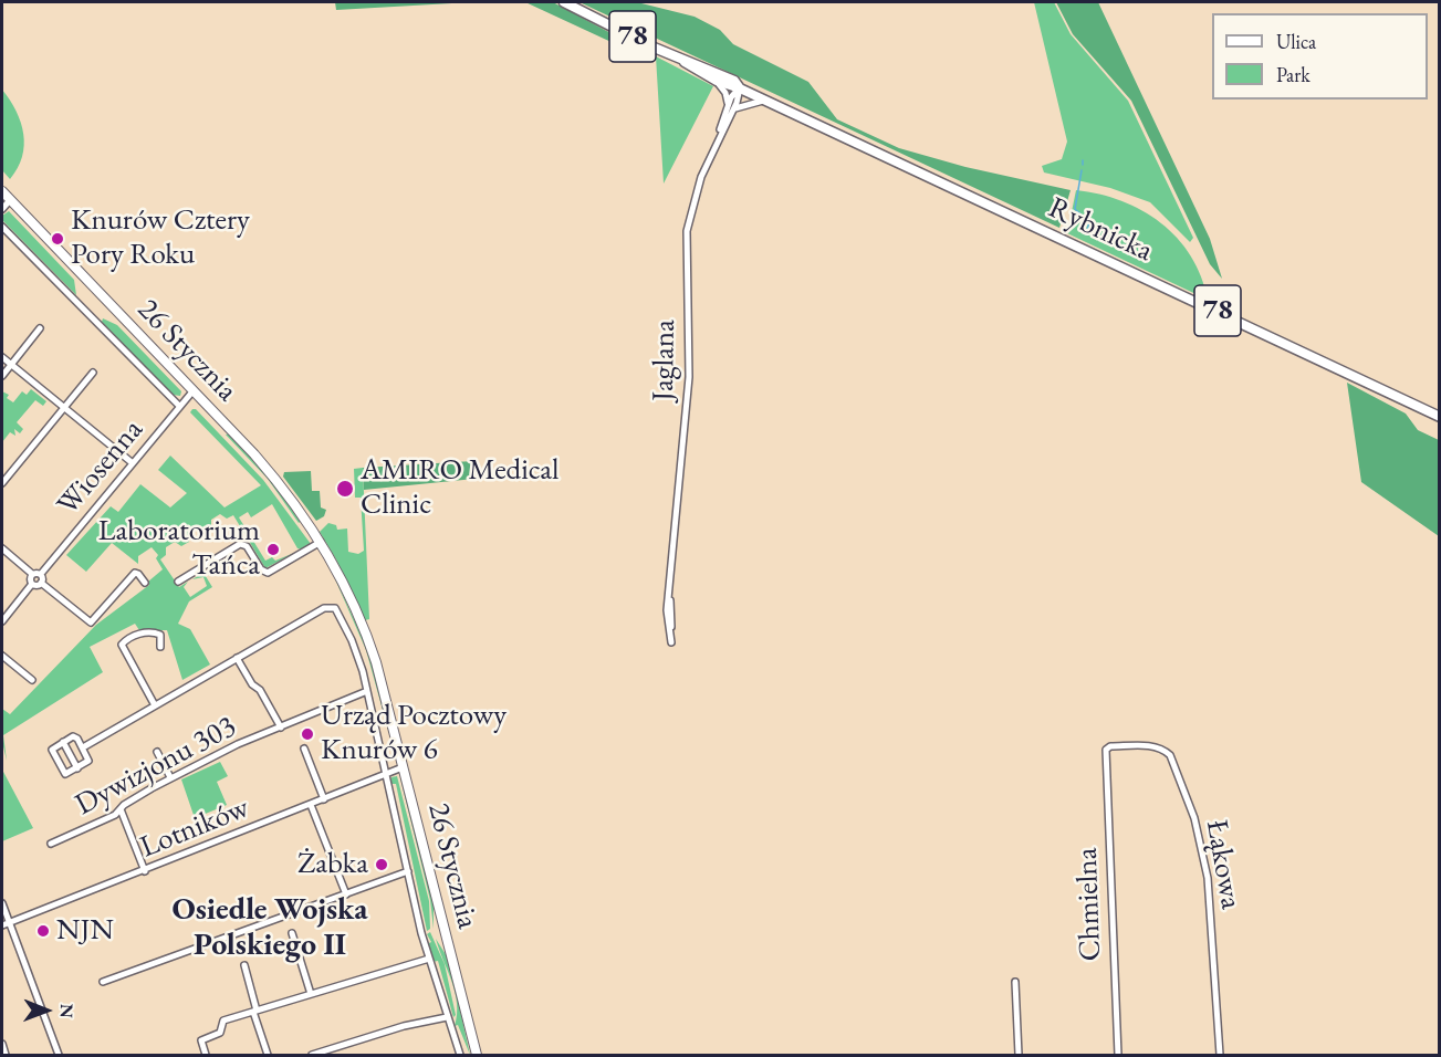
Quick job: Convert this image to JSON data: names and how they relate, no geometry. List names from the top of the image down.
{
  "streets": {
    "main road": ["78", "Rybnicka"],
    "street": [
      "26 Stycznia",
      "Jaglana",
      "Wiosenna",
      "Dywizjonu 303",
      "Lotników",
      "Łąkowa",
      "Chmielna"
    ]
  },
  "crossings": [
    ["Rybnicka", "Jaglana"],
    ["26 Stycznia", "Wiosenna"],
    ["26 Stycznia", "Lotników"],
    ["Łąkowa", "Chmielna"]
  ],
  "districts": ["Osiedle Wojska Polskiego II"],
  "places": [
    "Knurów Cztery Pory Roku",
    "AMIRO Medical Clinic",
    "Laboratorium Tańca",
    "Urząd Pocztowy Knurów 6",
    "Żabka",
    "NJN"
  ],
  "legend": ["Ulica", "Park"],
  "north": "right"
}
